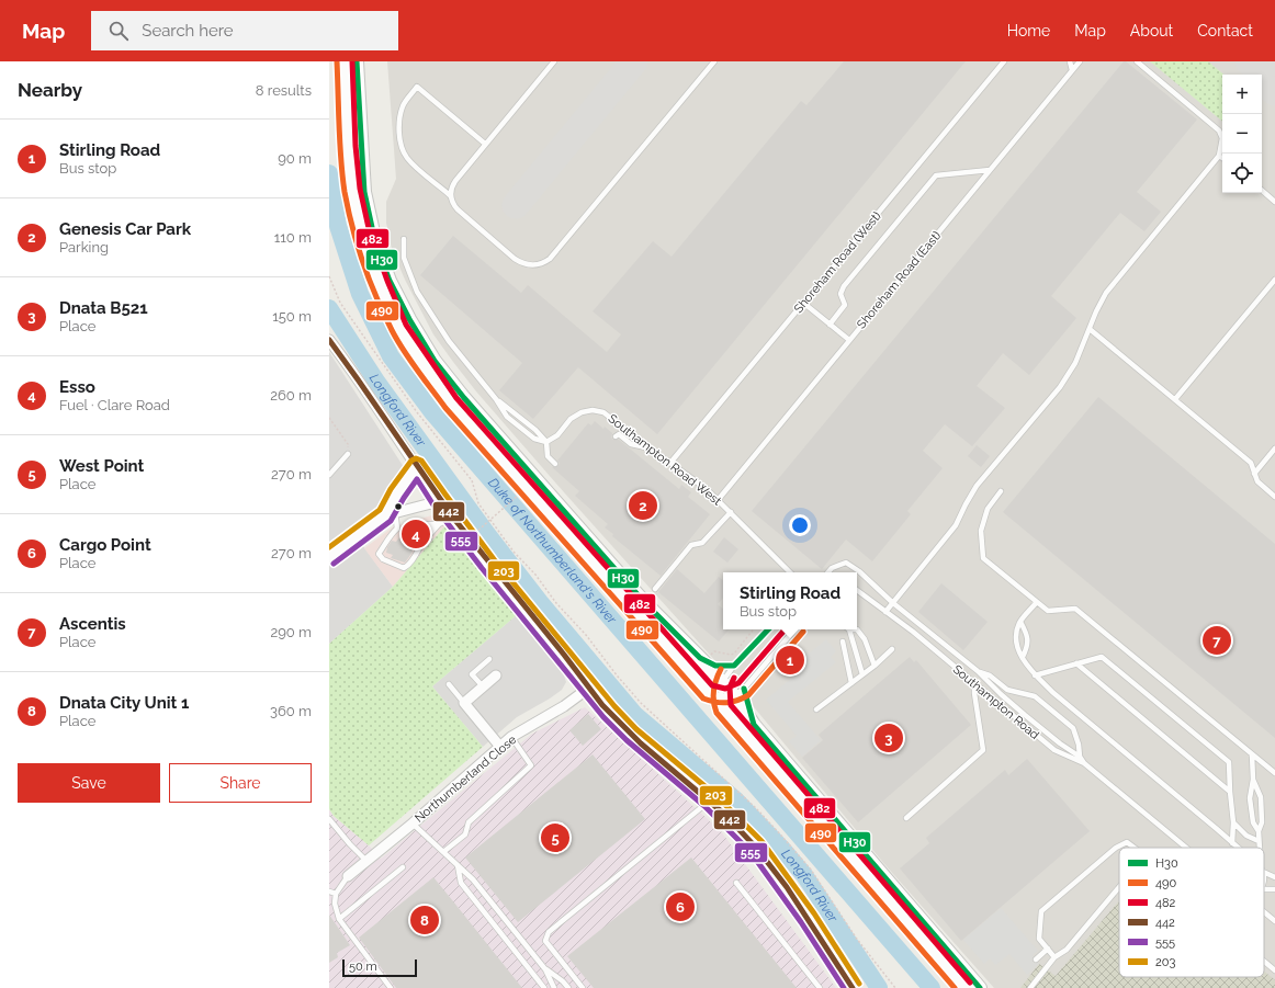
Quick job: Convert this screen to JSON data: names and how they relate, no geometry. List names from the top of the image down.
{
  "streets": {
    "street": ["Northumberland Close"],
    "lane": [
      "Shoreham Road (West)",
      "Shoreham Road (East)",
      "Southampton Road West",
      "Southampton Road"
    ]
  },
  "crossings": [
    ["Shoreham Road (West)", "Southampton Road West"],
    ["Shoreham Road (East)", "Southampton Road West"]
  ],
  "water": ["Longford River", "Duke of Northumberland's River"],
  "lines": [
    "transit line H30",
    "transit line 490",
    "transit line 482",
    "transit line 442",
    "transit line 203",
    "transit line 555"
  ],
  "legend": [
    "H30",
    "490",
    "482",
    "442",
    "555",
    "203"
  ],
  "scale_bar": "50 m",
  "page": {
    "header": "Map",
    "search": "Search here",
    "nav": [
      "Home",
      "Map",
      "About",
      "Contact"
    ],
    "heading": ["Nearby", "8 results"],
    "map_buttons": ["+", "−"],
    "list": [
      {
        "mark": "1",
        "name": "Stirling Road",
        "note": "Bus stop",
        "value": "90 m"
      },
      {
        "mark": "2",
        "name": "Genesis Car Park",
        "note": "Parking",
        "value": "110 m"
      },
      {
        "mark": "3",
        "name": "Dnata B521",
        "note": "Place",
        "value": "150 m"
      },
      {
        "mark": "4",
        "name": "Esso",
        "note": "Fuel · Clare Road",
        "value": "260 m"
      },
      {
        "mark": "5",
        "name": "West Point",
        "note": "Place",
        "value": "270 m"
      },
      {
        "mark": "6",
        "name": "Cargo Point",
        "note": "Place",
        "value": "270 m"
      },
      {
        "mark": "7",
        "name": "Ascentis",
        "note": "Place",
        "value": "290 m"
      },
      {
        "mark": "8",
        "name": "Dnata City Unit 1",
        "note": "Place",
        "value": "360 m"
      }
    ],
    "pins": [
      "2",
      "4",
      "7",
      "1",
      "3",
      "5",
      "6",
      "8"
    ],
    "popup": ["Stirling Road", "Bus stop"],
    "buttons": ["Save", "Share"],
    "scale": "50 m"
  }
}
